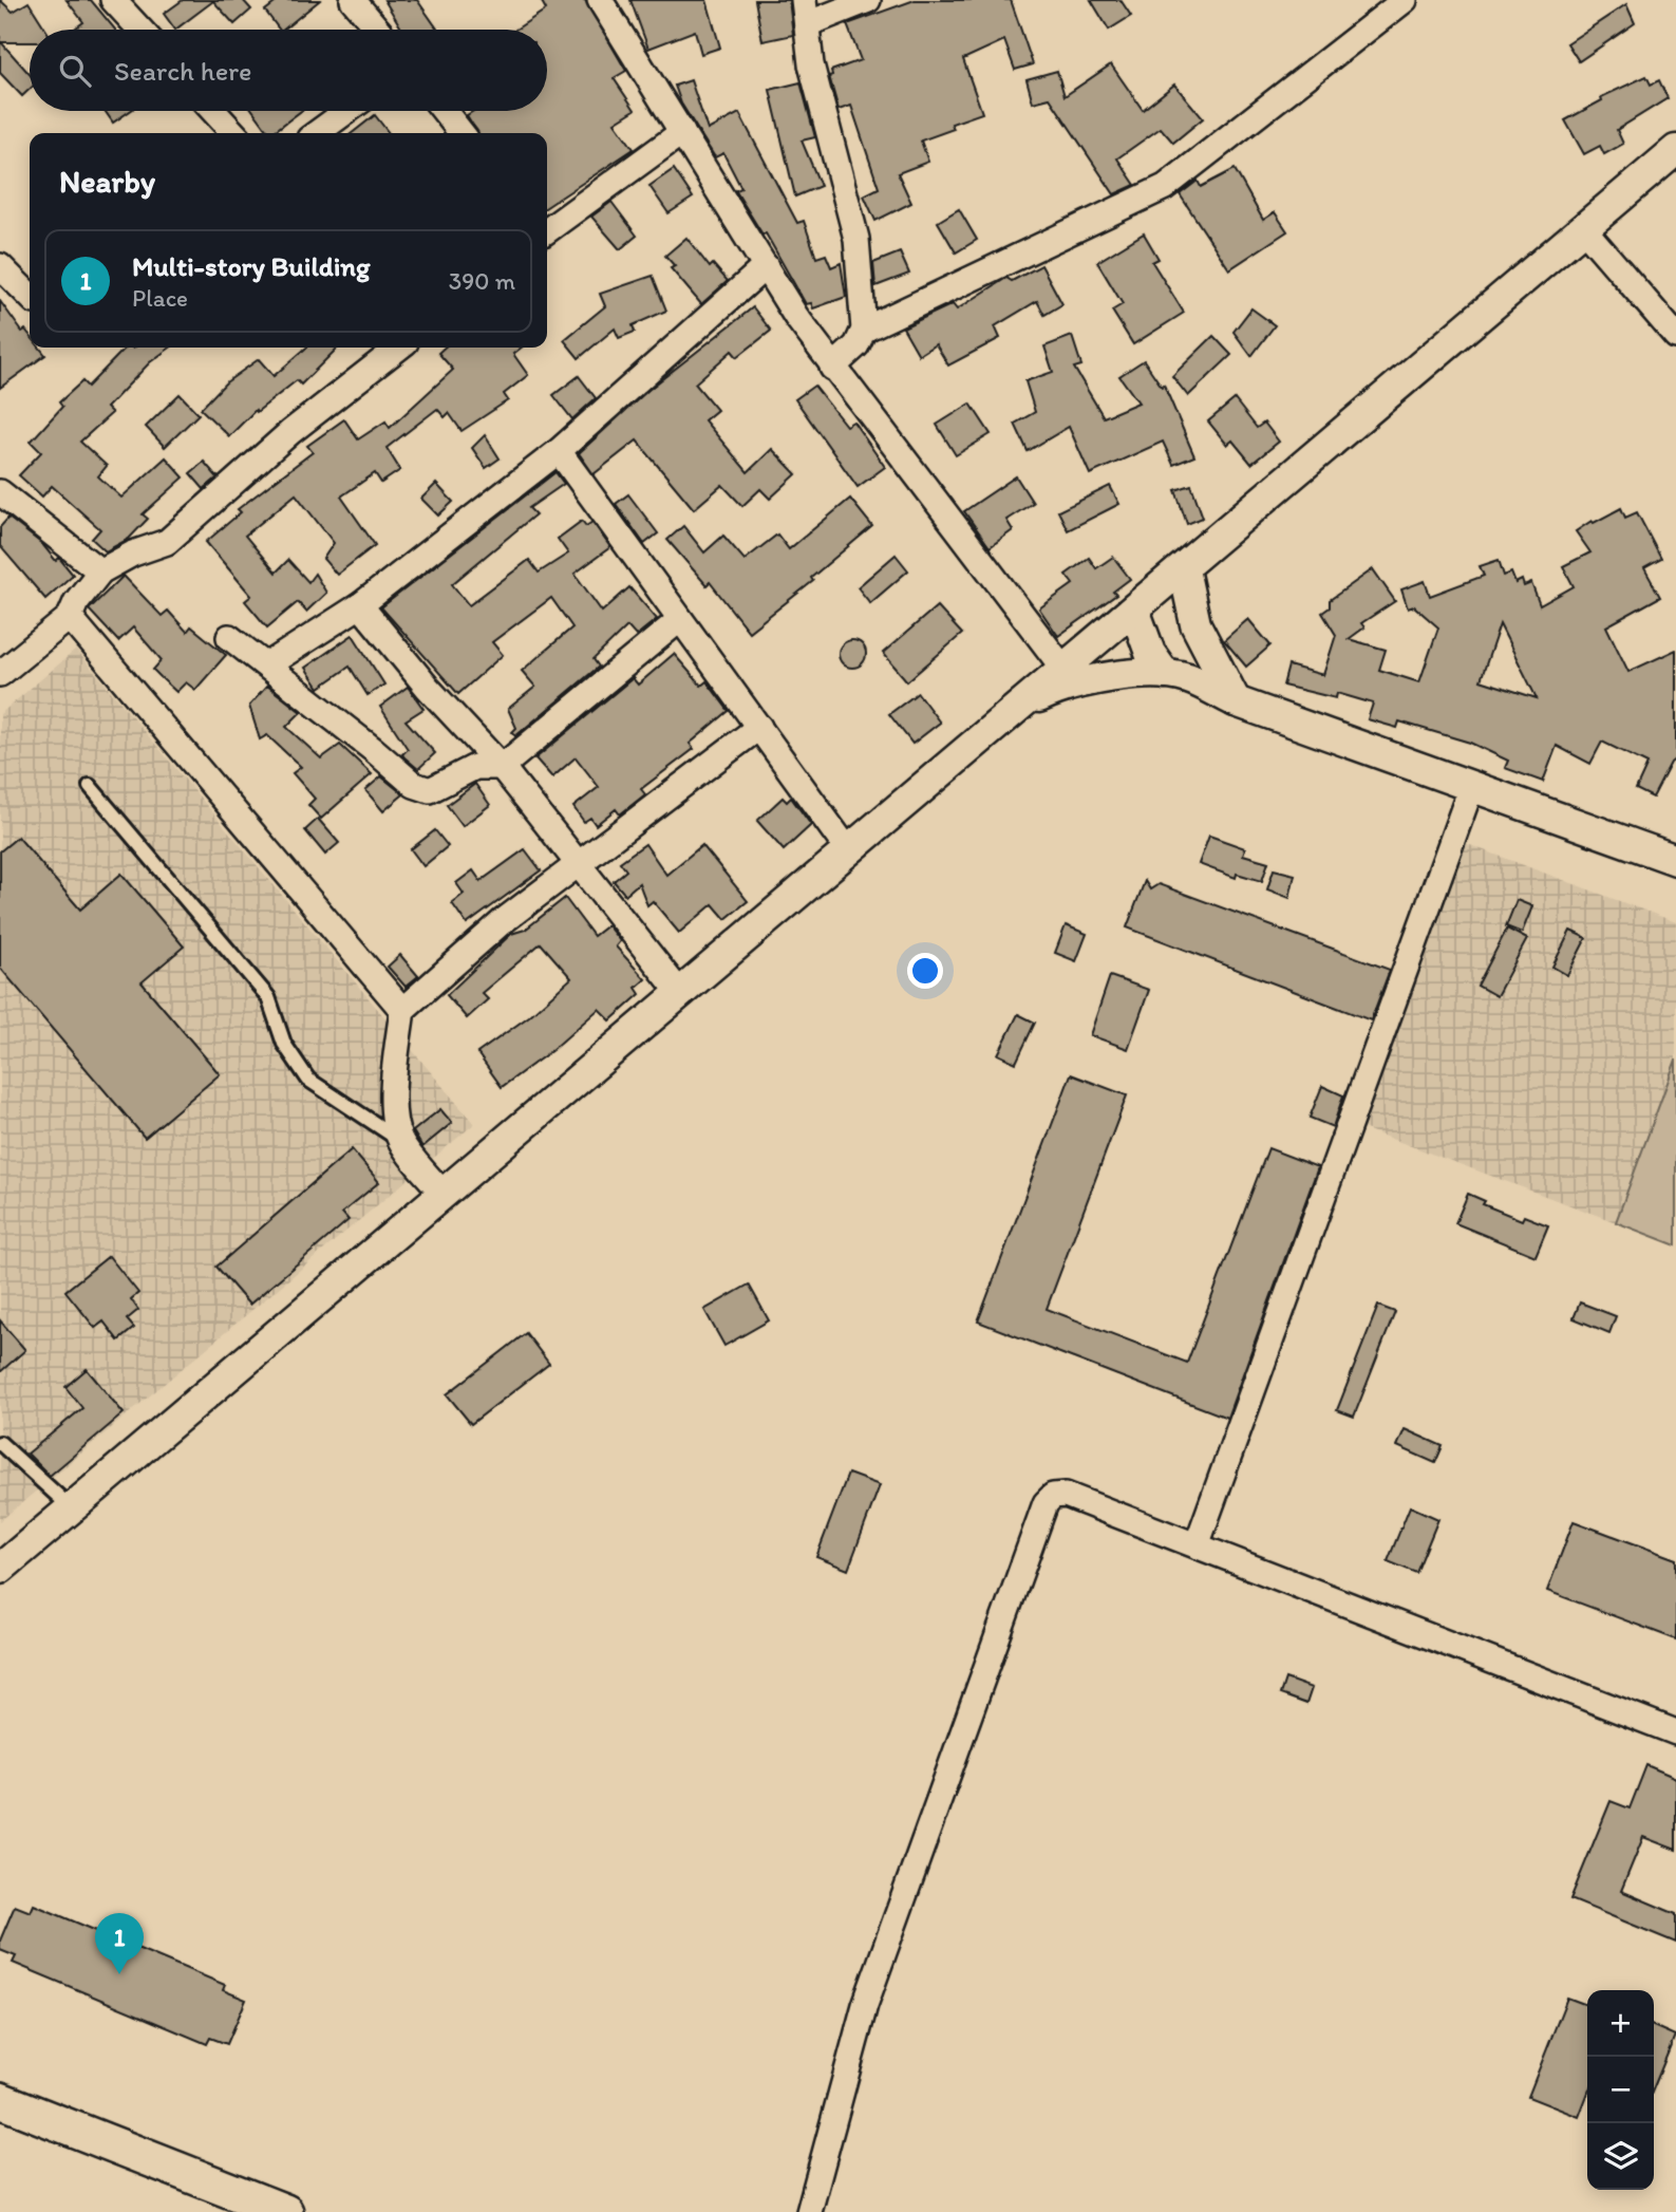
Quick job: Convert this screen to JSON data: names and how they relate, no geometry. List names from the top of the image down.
{
  "page": {
    "search": "Search here",
    "heading": "Nearby",
    "list": [
      {
        "mark": "1",
        "name": "Multi-story Building",
        "note": "Place",
        "value": "390 m"
      }
    ],
    "pins": "1",
    "map_buttons": ["+", "−"]
  }
}
